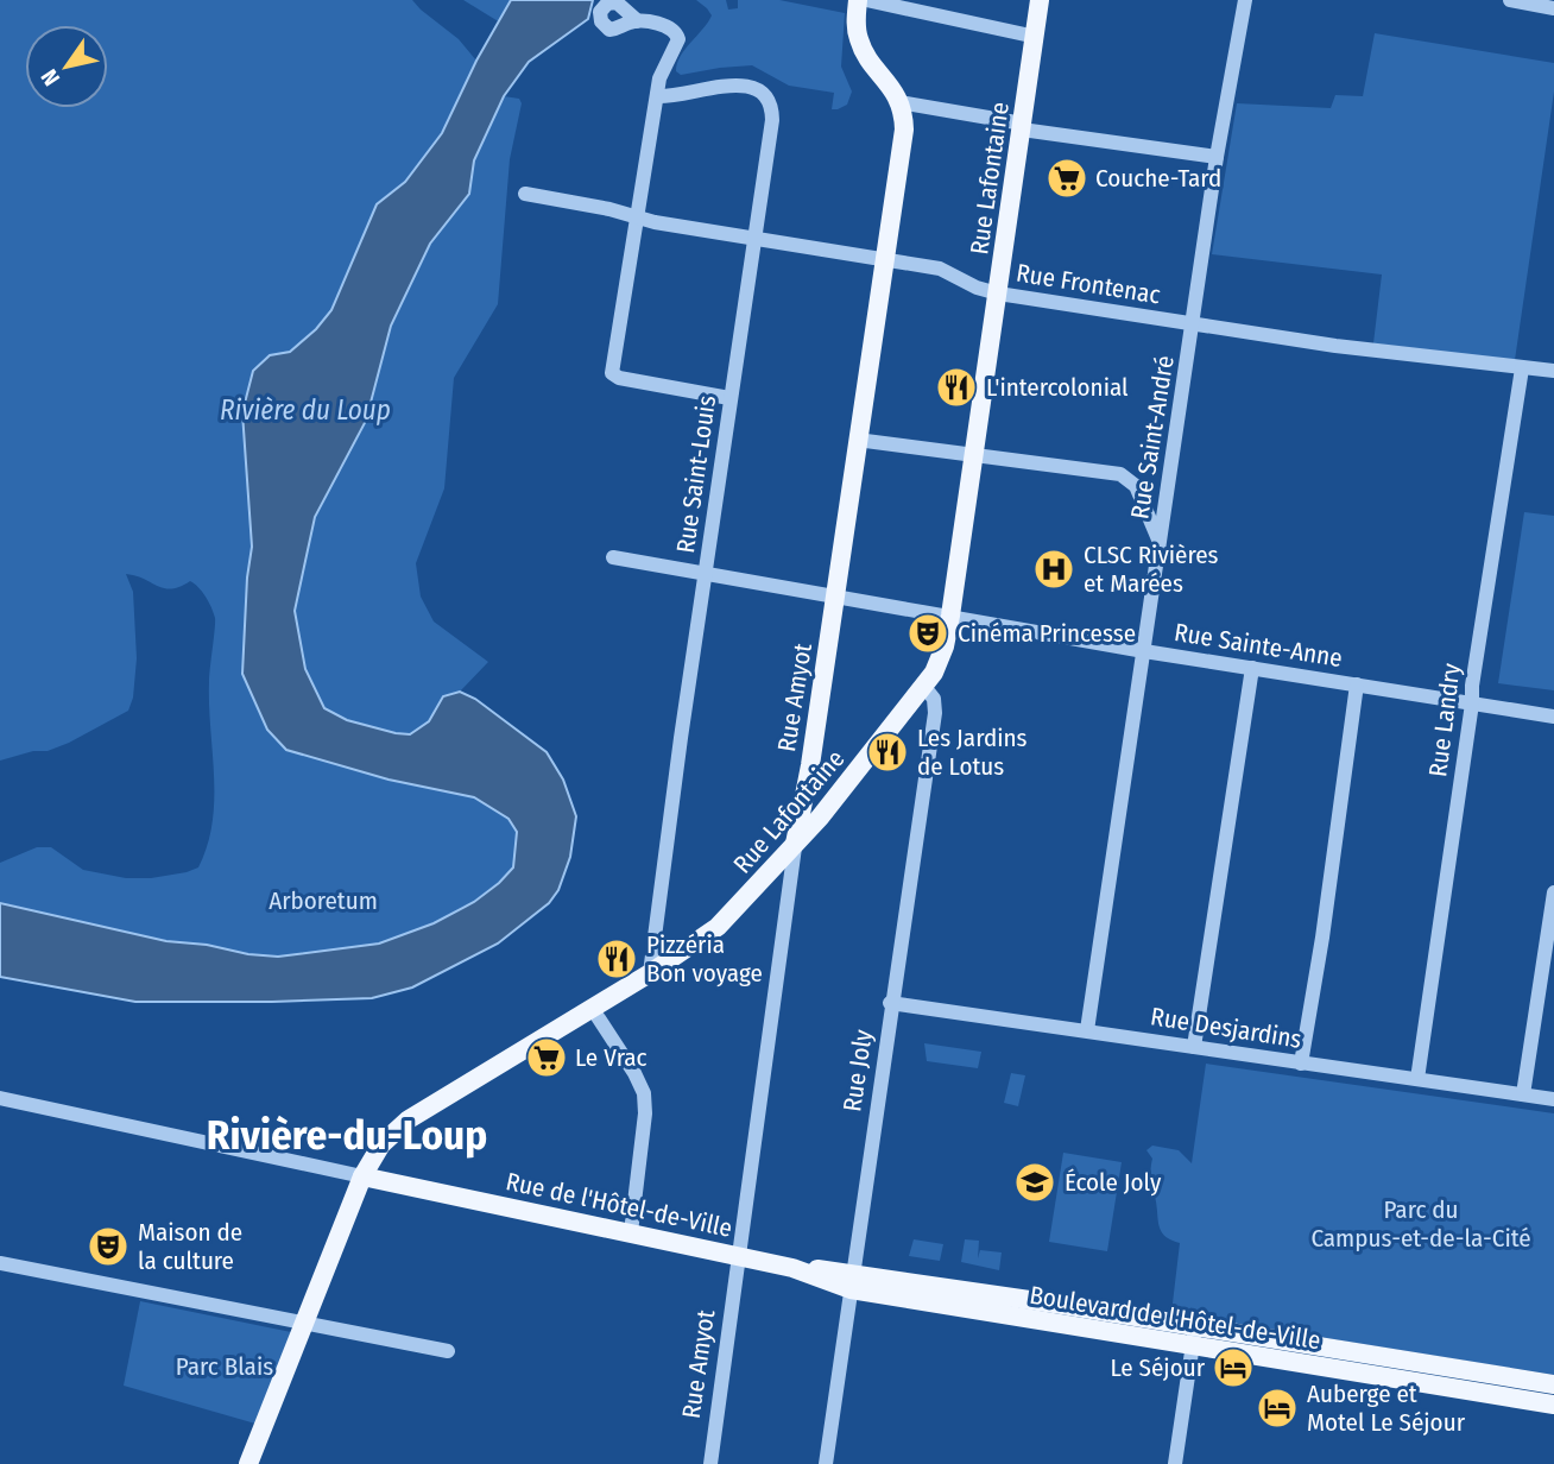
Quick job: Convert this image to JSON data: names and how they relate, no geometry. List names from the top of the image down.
{
  "streets": {
    "main road": [
      "Rue Lafontaine",
      "Rue Amyot",
      "Rue de l'Hôtel-de-Ville",
      "Boulevard de l'Hôtel-de-Ville"
    ],
    "street": [
      "Rue Frontenac",
      "Rue Saint-André",
      "Rue Saint-Louis",
      "Rue Sainte-Anne",
      "Rue Landry",
      "Rue Desjardins",
      "Rue Joly"
    ]
  },
  "crossings": [
    ["Rue Lafontaine", "Rue Frontenac"],
    ["Rue Lafontaine", "Rue Saint-Louis"],
    ["Rue Lafontaine", "Rue Sainte-Anne"],
    ["Rue Lafontaine", "Rue Amyot"],
    ["Rue Lafontaine", "Rue Joly"],
    ["Rue Lafontaine", "Rue de l'Hôtel-de-Ville"],
    ["Rue Frontenac", "Rue Saint-André"],
    ["Rue Frontenac", "Rue Saint-Louis"],
    ["Rue Frontenac", "Rue Amyot"],
    ["Rue Frontenac", "Rue Landry"],
    ["Rue Saint-André", "Rue Sainte-Anne"],
    ["Rue Saint-André", "Rue Desjardins"],
    ["Rue Saint-Louis", "Rue Sainte-Anne"],
    ["Rue Sainte-Anne", "Rue Amyot"],
    ["Rue Sainte-Anne", "Rue Landry"],
    ["Rue Amyot", "Rue de l'Hôtel-de-Ville"],
    ["Rue Amyot", "Boulevard de l'Hôtel-de-Ville"],
    ["Rue Landry", "Rue Desjardins"],
    ["Rue Desjardins", "Rue Joly"],
    ["Rue Joly", "Boulevard de l'Hôtel-de-Ville"],
    ["Rue de l'Hôtel-de-Ville", "Boulevard de l'Hôtel-de-Ville"]
  ],
  "districts": ["Rivière-du-Loup"],
  "water": ["Rivière du Loup"],
  "parks": ["Arboretum", "Parc du Campus-et-de-la-Cité", "Parc Blais"],
  "places": {
    "supermarket": ["Couche-Tard", "Le Vrac"],
    "restaurant": ["L'intercolonial", "Les Jardins de Lotus", "Pizzéria Bon voyage"],
    "hospital": ["CLSC Rivières et Marées"],
    "theatre": ["Cinéma Princesse", "Maison de la culture"],
    "school or university": ["École Joly"],
    "hotel": ["Le Séjour", "Auberge et Motel Le Séjour"]
  },
  "north": "bottom left"
}
